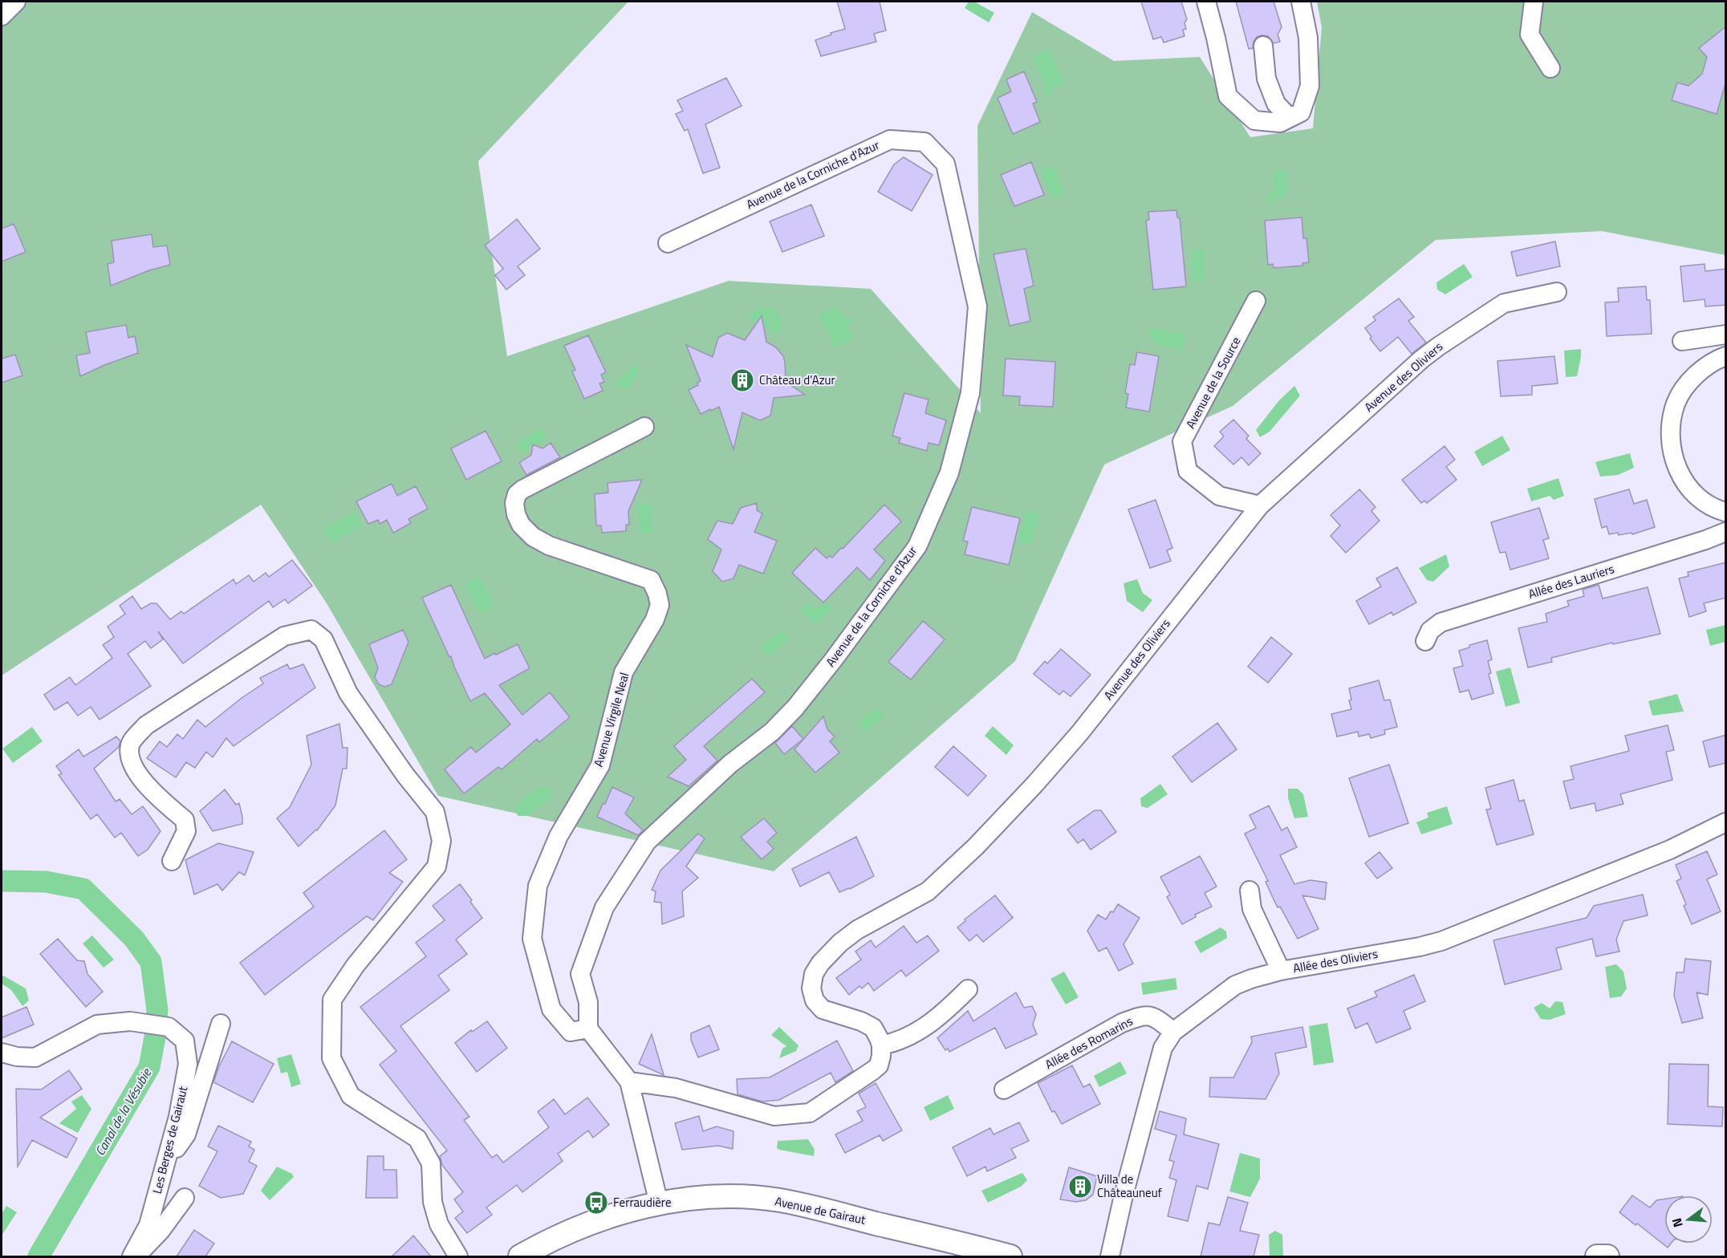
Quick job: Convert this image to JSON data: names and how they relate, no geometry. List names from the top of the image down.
{
  "streets": {
    "street": [
      "Avenue de la Corniche d'Azur",
      "Avenue des Oliviers",
      "Avenue de la Source",
      "Allée des Lauriers",
      "Avenue Virgile Neal",
      "Allée des Oliviers",
      "Allée des Romarins",
      "Les Berges de Gairaut",
      "Avenue de Gairaut"
    ]
  },
  "crossings": [
    ["Avenue de la Corniche d'Azur", "Avenue Virgile Neal"],
    ["Avenue des Oliviers", "Avenue de la Source"],
    ["Allée des Oliviers", "Allée des Romarins"]
  ],
  "water": ["Canal de la Vésubie"],
  "places": {
    "building": ["Château d'Azur", "Villa de Châteauneuf"],
    "bus stop": ["Ferraudière"]
  },
  "north": "left"
}
